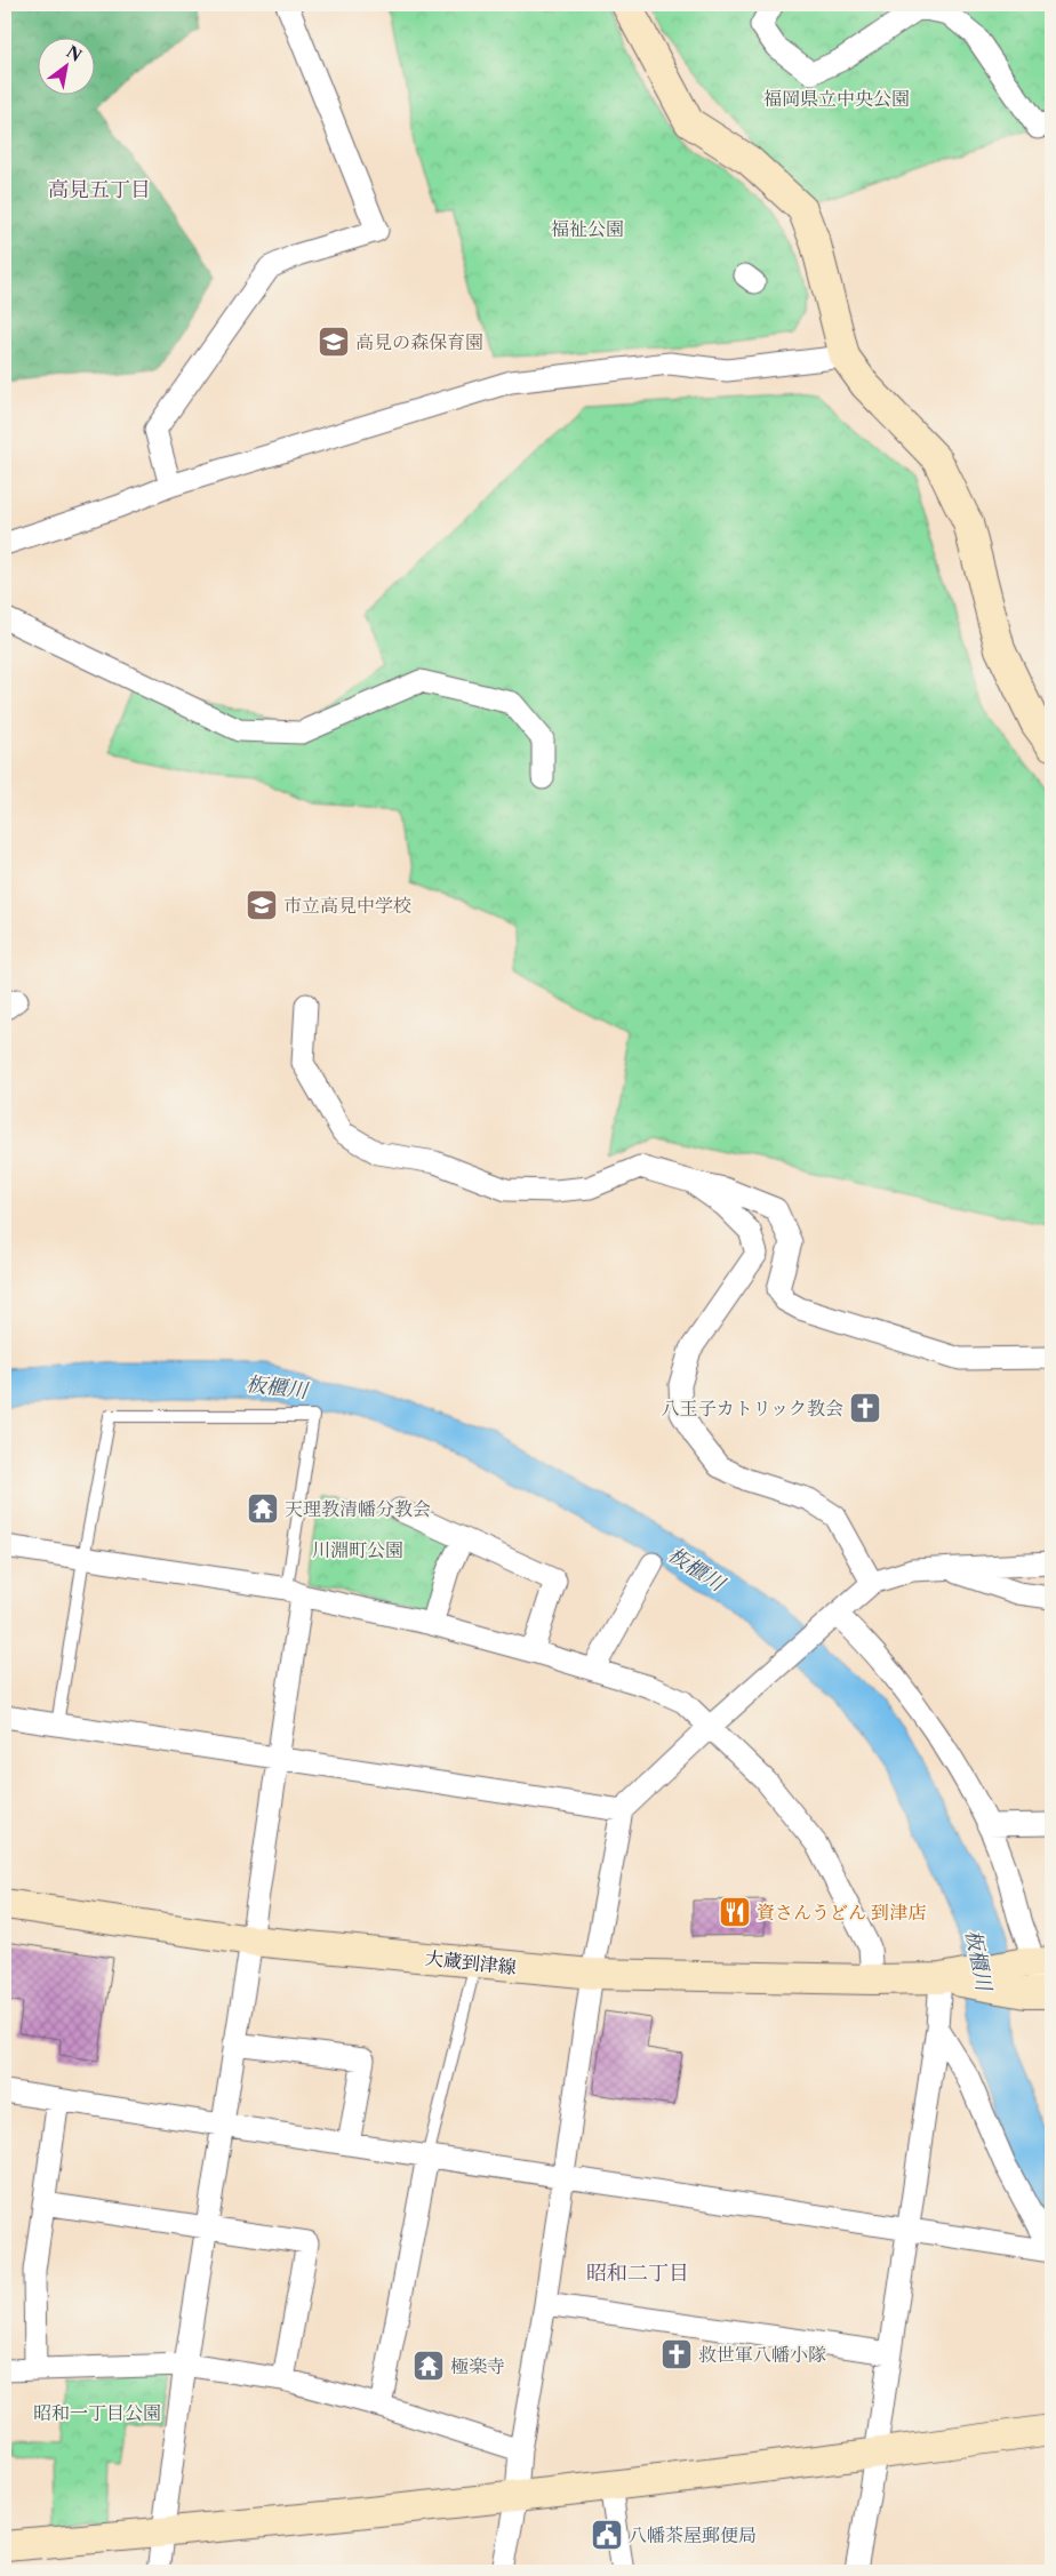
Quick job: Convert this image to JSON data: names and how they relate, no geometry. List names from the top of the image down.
{
  "streets": {
    "street": ["大蔵到津線"]
  },
  "districts": ["高見五丁目", "昭和二丁目"],
  "water": ["板櫃川"],
  "parks": [
    "福岡県立中央公園",
    "福祉公園",
    "川淵町公園",
    "昭和一丁目公園"
  ],
  "places": {
    "school or university": ["高見の森保育園", "市立高見中学校"],
    "church": ["八王子カトリック教会", "救世軍八幡小隊"],
    "temple": ["天理教清幡分教会", "極楽寺"],
    "restaurant": ["資さんうどん 到津店"],
    "public building": ["八幡茶屋郵便局"]
  },
  "north": "top right"
}
